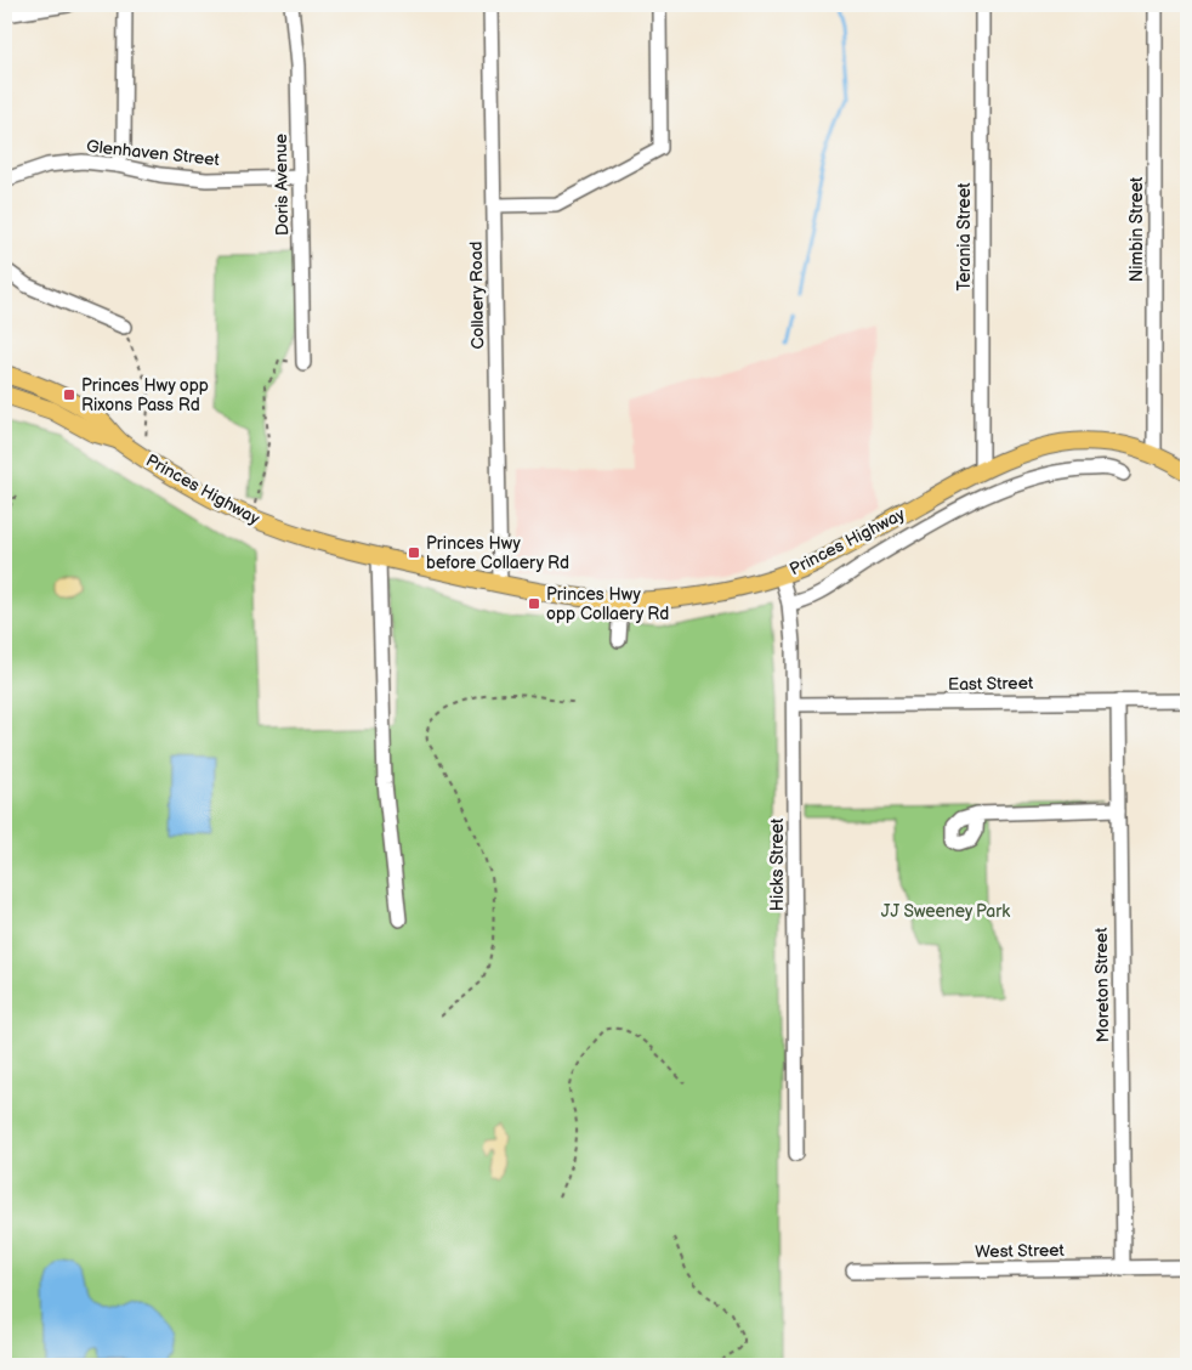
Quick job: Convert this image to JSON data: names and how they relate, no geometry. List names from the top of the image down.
{
  "streets": {
    "main road": ["Princes Highway"],
    "street": [
      "Glenhaven Street",
      "Doris Avenue",
      "Nimbin Street",
      "Terania Street",
      "Collaery Road",
      "East Street",
      "Hicks Street",
      "Moreton Street",
      "West Street"
    ]
  },
  "crossings": [
    ["Glenhaven Street", "Doris Avenue"],
    ["Nimbin Street", "Princes Highway"],
    ["Terania Street", "Princes Highway"],
    ["Collaery Road", "Princes Highway"],
    ["Princes Highway", "Hicks Street"],
    ["East Street", "Hicks Street"],
    ["East Street", "Moreton Street"],
    ["Moreton Street", "West Street"]
  ],
  "parks": ["JJ Sweeney Park"],
  "places": {
    "transit": ["Princes Hwy opp Rixons Pass Rd", "Princes Hwy before Collaery Rd", "Princes Hwy opp Collaery Rd"]
  }
}
